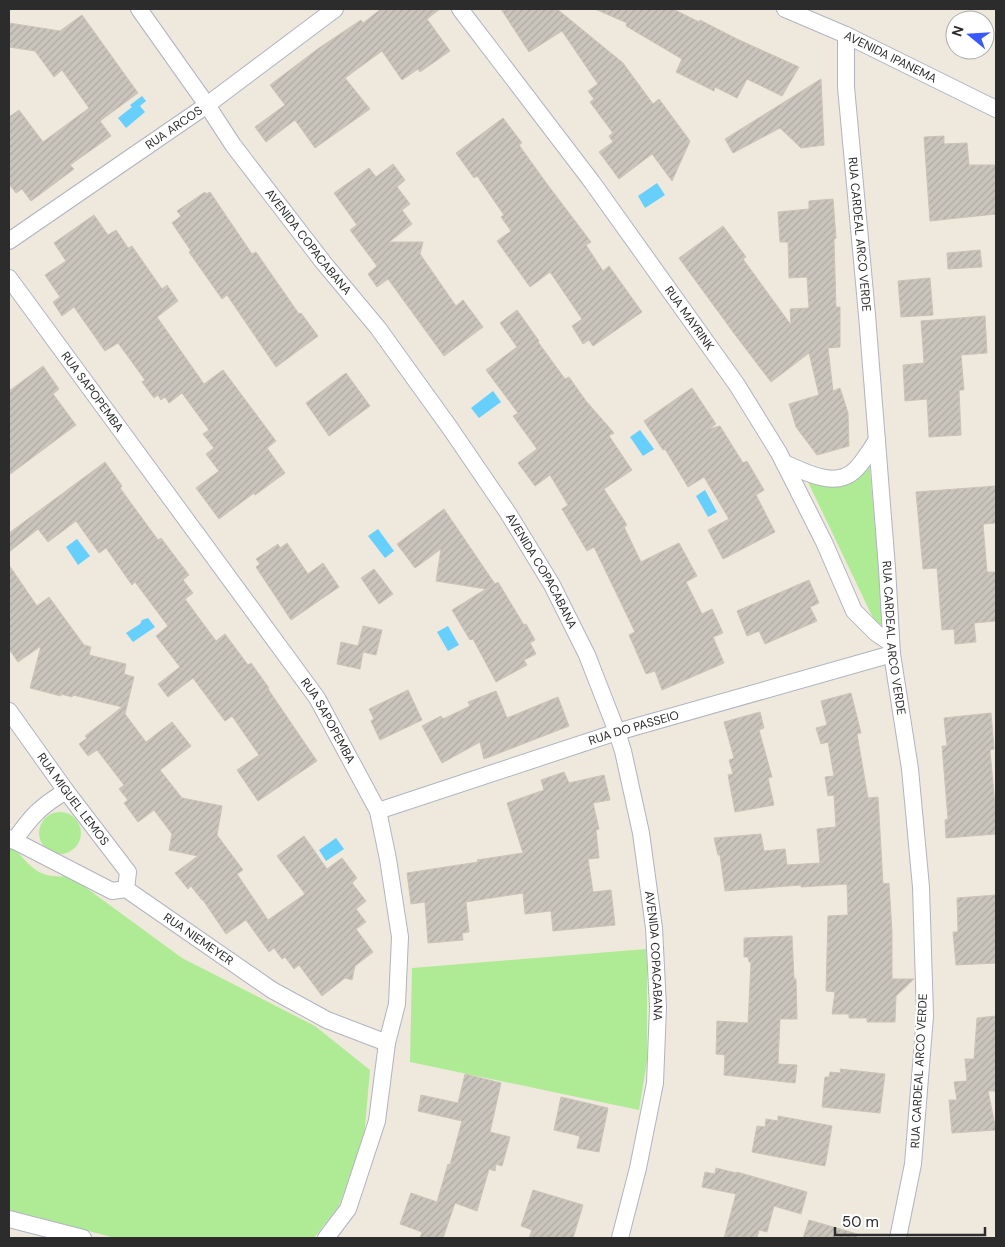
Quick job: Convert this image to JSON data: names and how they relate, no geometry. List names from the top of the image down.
{
  "streets": {
    "street": [
      "AVENIDA IPANEMA",
      "RUA ARCOS",
      "RUA CARDEAL ARCO VERDE",
      "AVENIDA COPACABANA",
      "RUA MAYRINK",
      "RUA SAPOPEMBA",
      "RUA DO PASSEIO",
      "RUA MIGUEL LEMOS",
      "RUA NIEMEYER"
    ]
  },
  "crossings": [
    ["AVENIDA IPANEMA", "RUA CARDEAL ARCO VERDE"],
    ["RUA ARCOS", "AVENIDA COPACABANA"],
    ["RUA CARDEAL ARCO VERDE", "RUA MAYRINK"],
    ["RUA CARDEAL ARCO VERDE", "RUA DO PASSEIO"],
    ["AVENIDA COPACABANA", "RUA DO PASSEIO"],
    ["RUA MAYRINK", "RUA DO PASSEIO"],
    ["RUA SAPOPEMBA", "RUA DO PASSEIO"],
    ["RUA SAPOPEMBA", "RUA NIEMEYER"],
    ["RUA MIGUEL LEMOS", "RUA NIEMEYER"]
  ],
  "scale_bar": "50 m",
  "north": "left"
}
